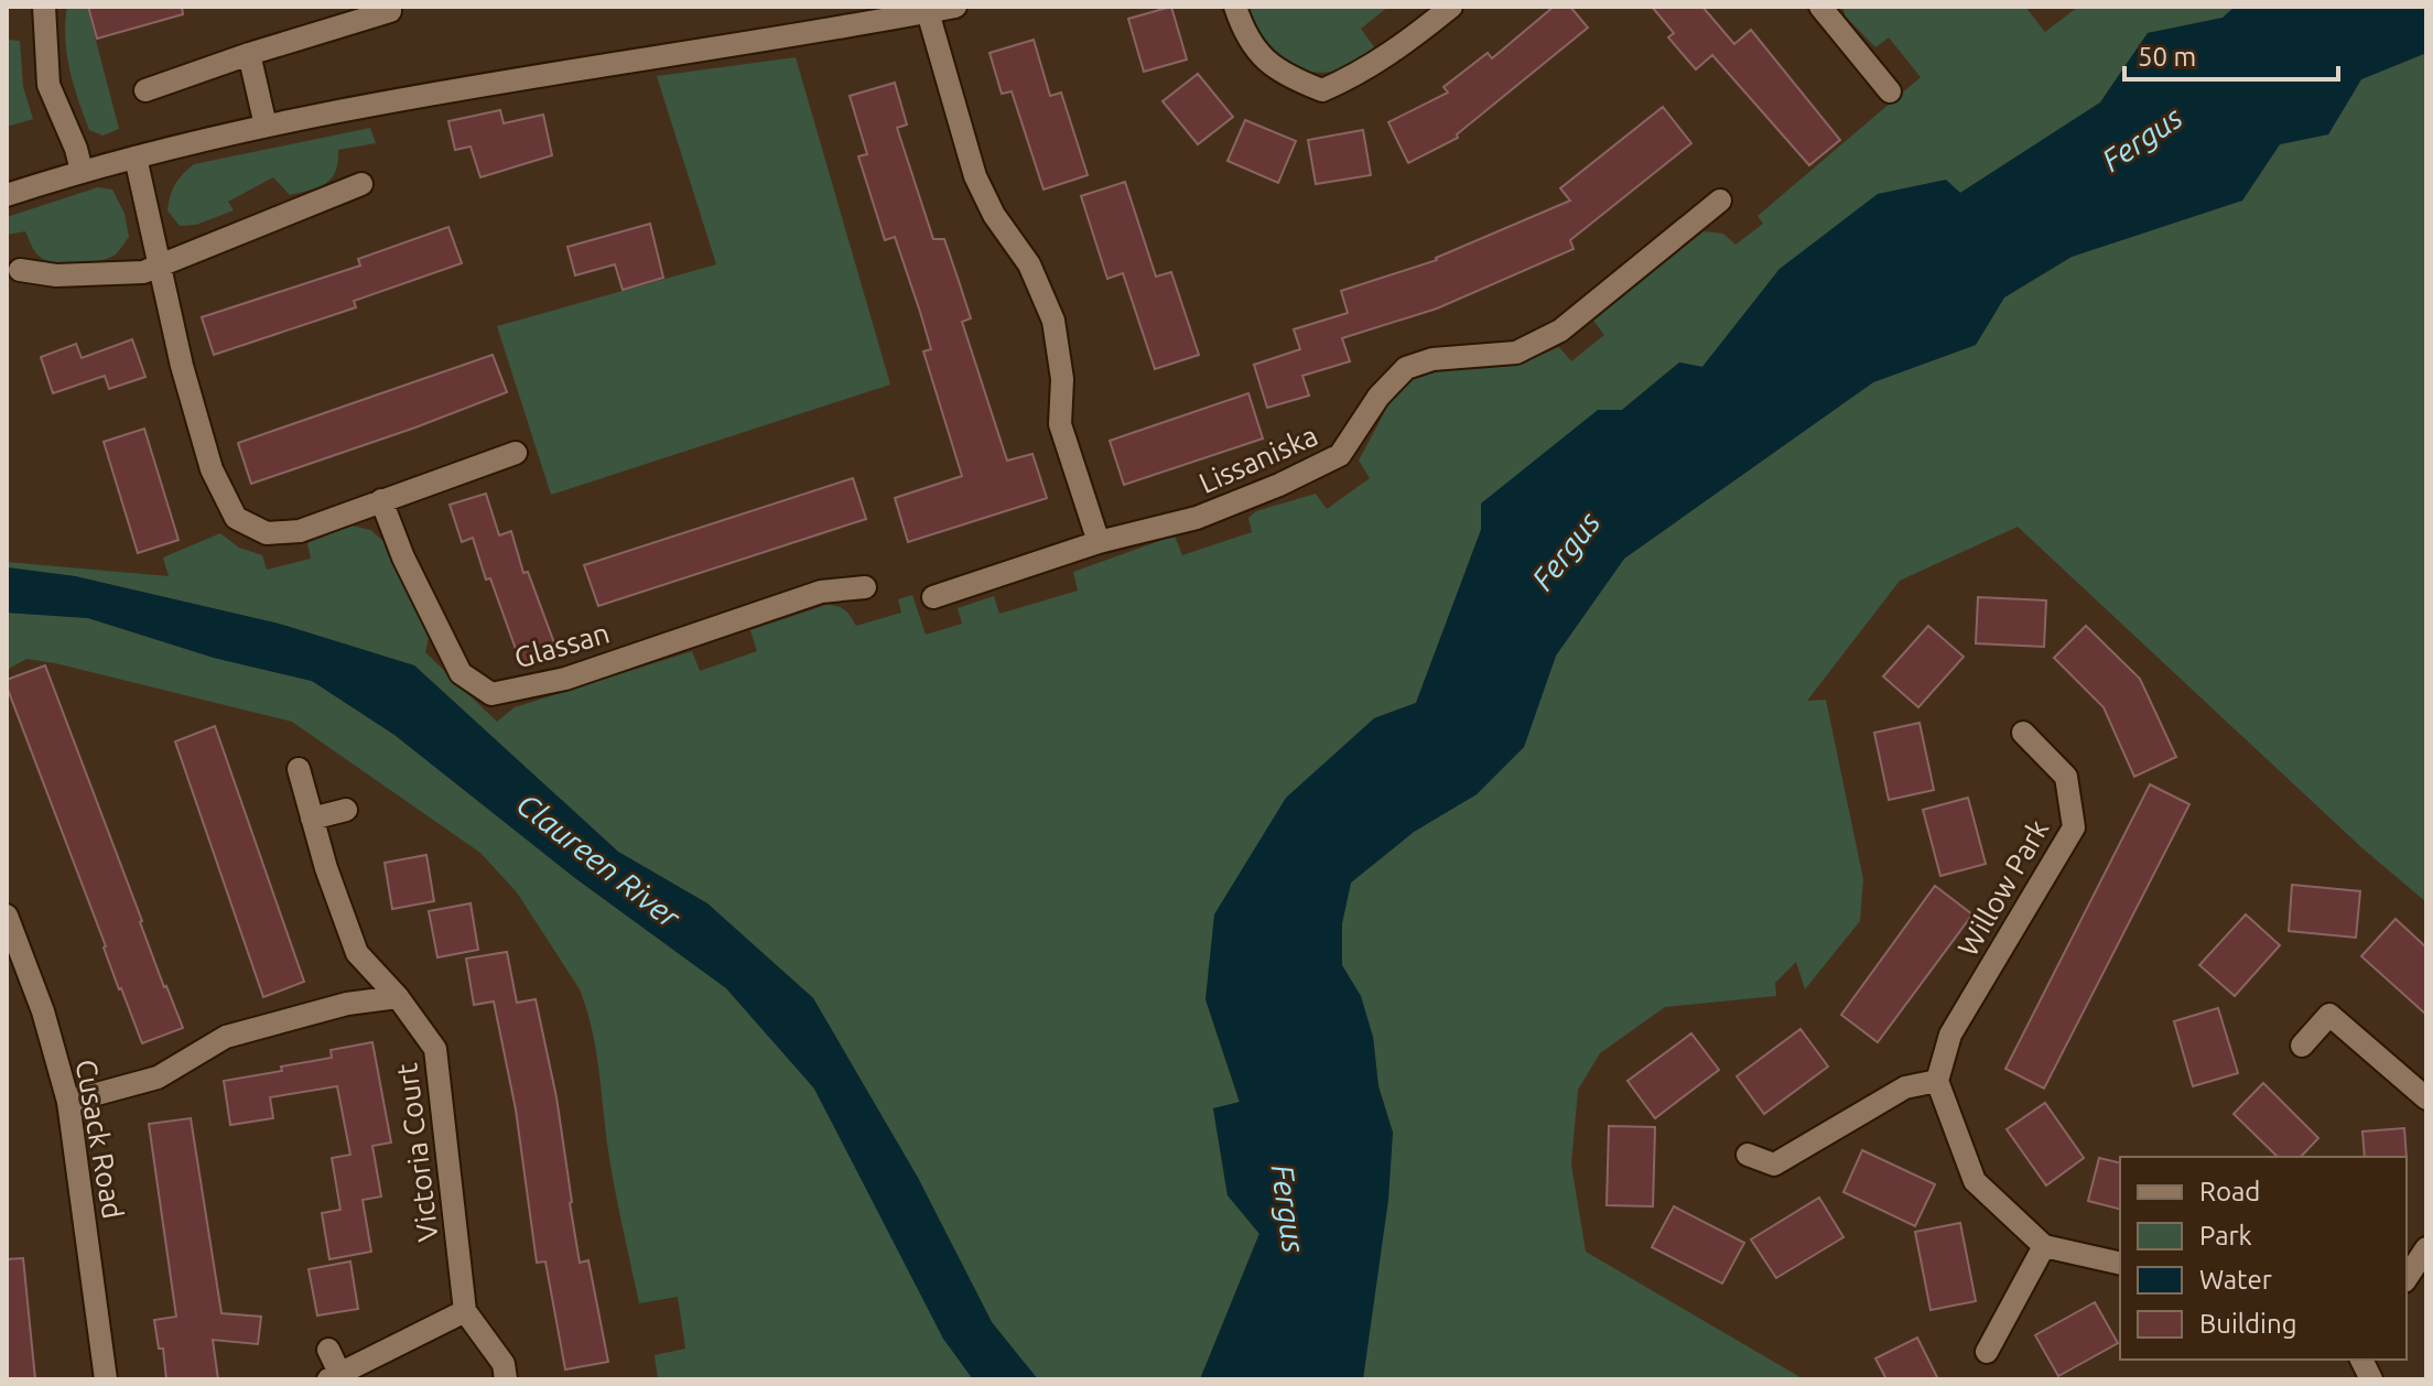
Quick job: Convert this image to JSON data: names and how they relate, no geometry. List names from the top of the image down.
{
  "streets": {
    "street": [
      "Lissaniska",
      "Glassan",
      "Willow Park",
      "Cusack Road",
      "Victoria Court"
    ]
  },
  "water": ["Fergus", "Claureen River"],
  "legend": [
    "Road",
    "Park",
    "Water",
    "Building"
  ],
  "scale_bar": "50 m"
}
